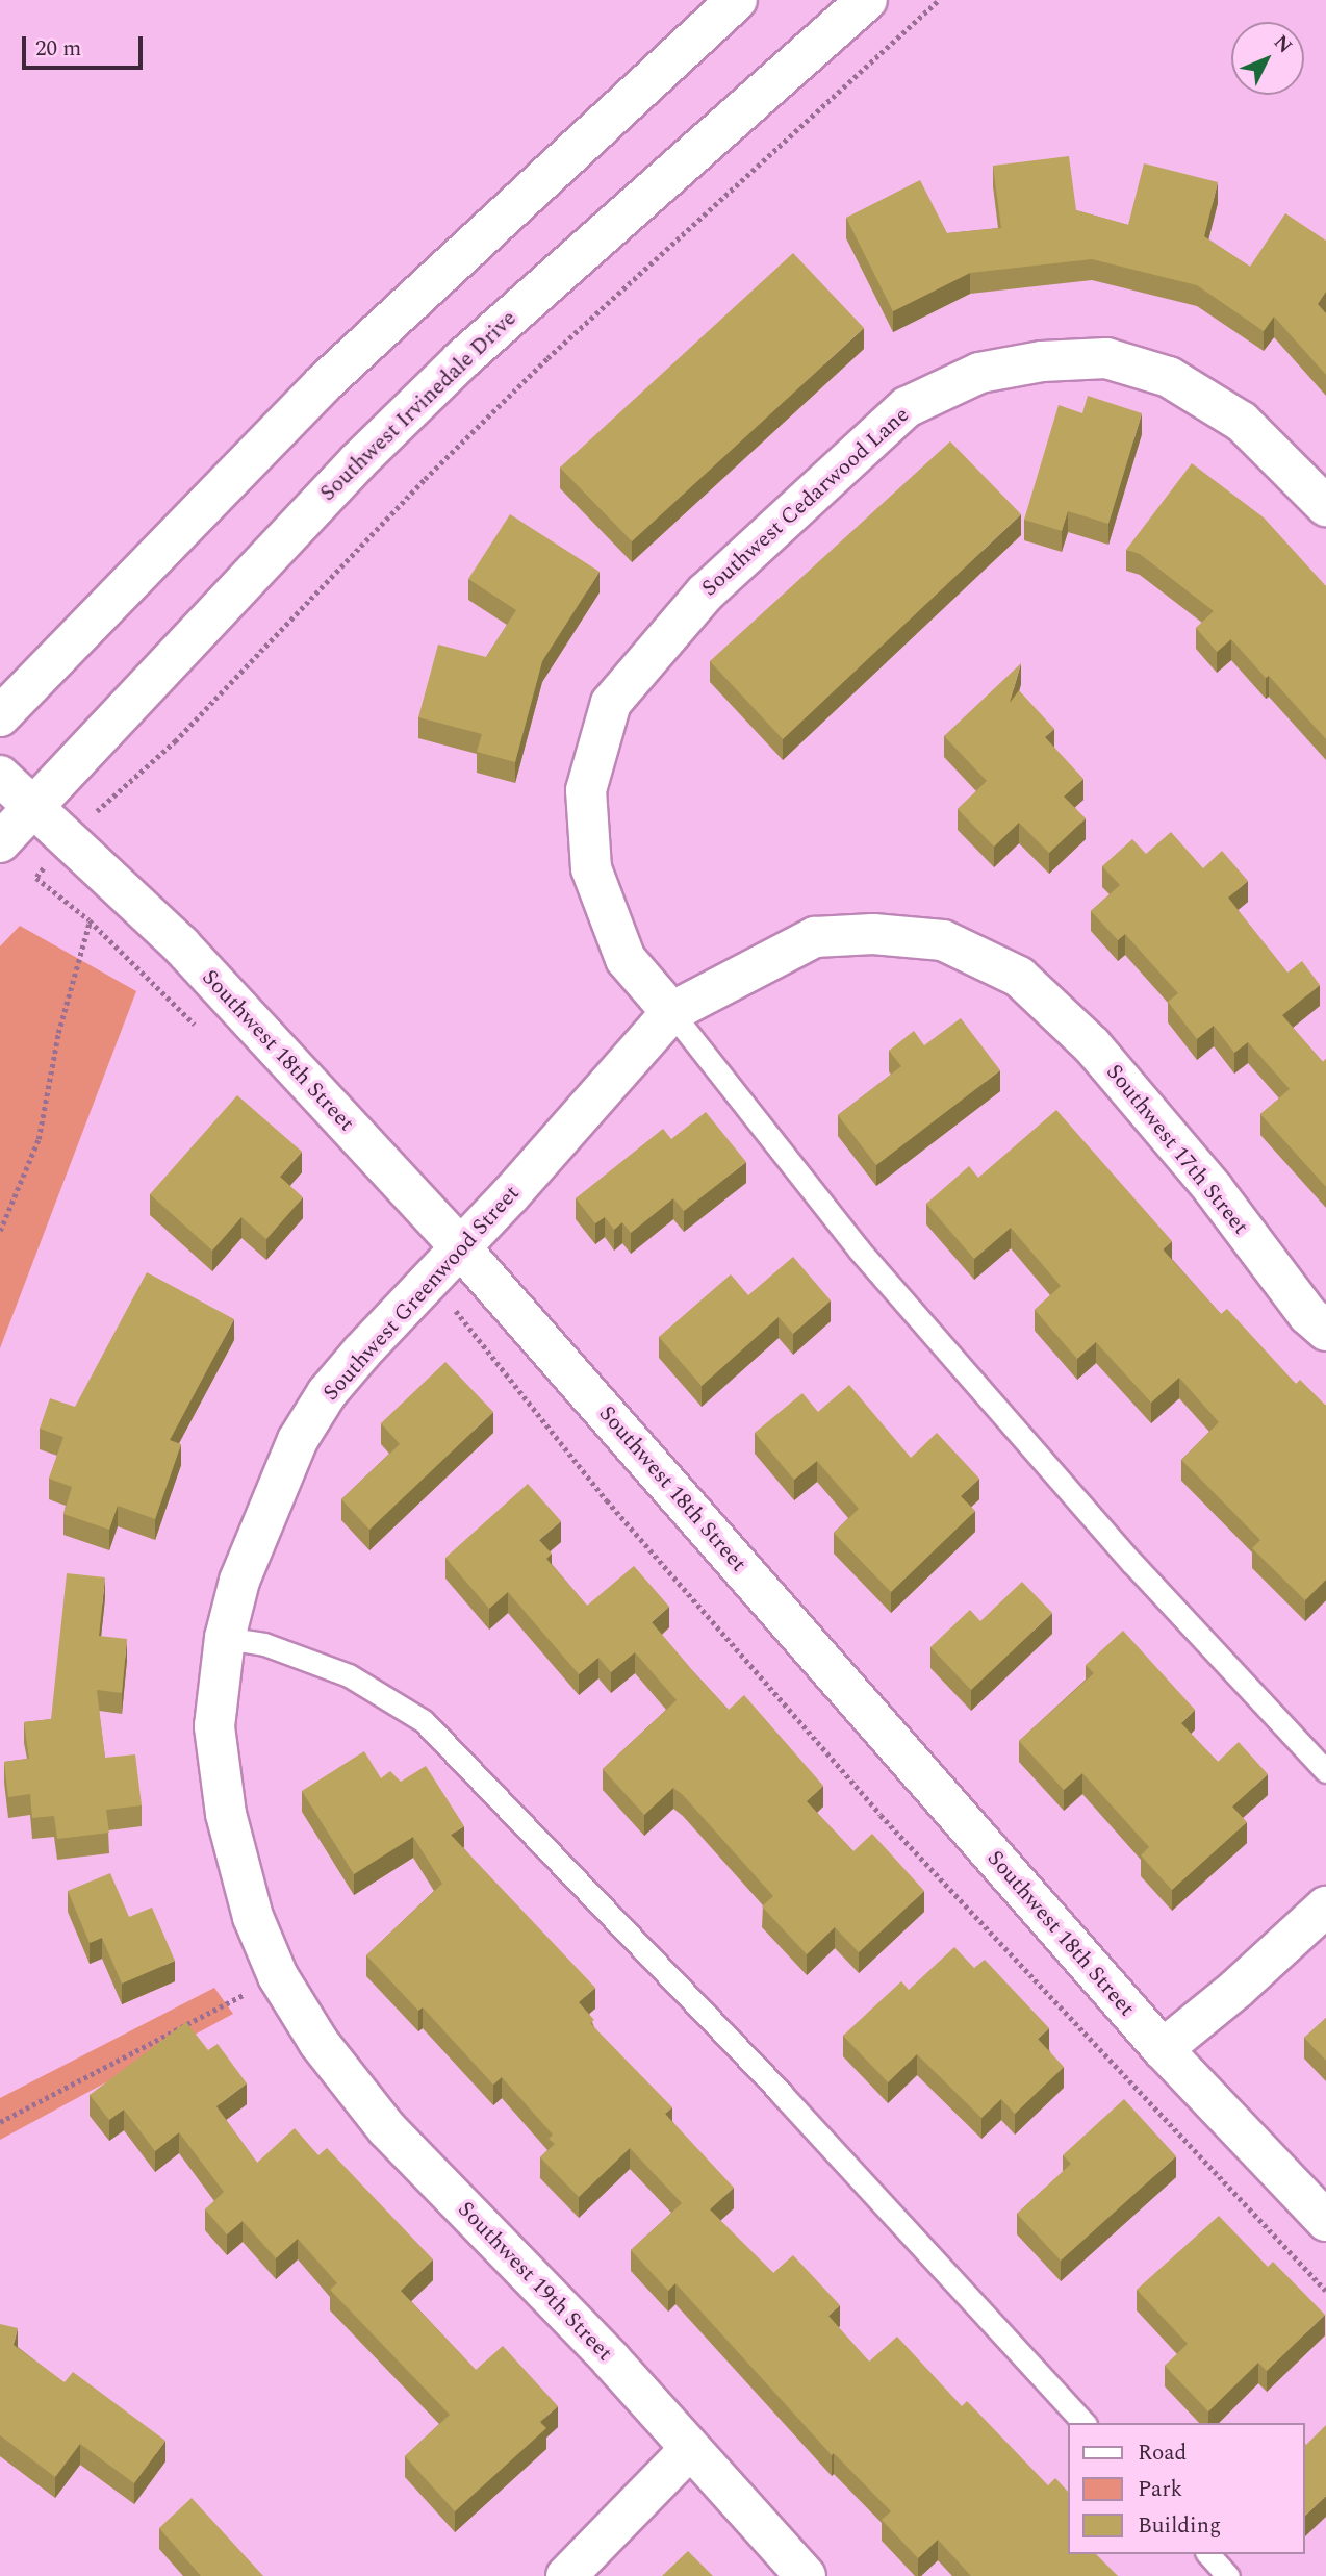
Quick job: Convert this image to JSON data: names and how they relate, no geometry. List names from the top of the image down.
{
  "streets": {
    "street": [
      "Southwest Irvinedale Drive",
      "Southwest Cedarwood Lane",
      "Southwest 18th Street",
      "Southwest 17th Street",
      "Southwest Greenwood Street",
      "Southwest 19th Street"
    ]
  },
  "crossings": [
    ["Southwest Irvinedale Drive", "Southwest 18th Street"],
    ["Southwest Cedarwood Lane", "Southwest Greenwood Street"],
    ["Southwest 18th Street", "Southwest Greenwood Street"],
    ["Southwest 17th Street", "Southwest Greenwood Street"],
    ["Southwest Greenwood Street", "Southwest 19th Street"]
  ],
  "legend": ["Road", "Park", "Building"],
  "scale_bar": "20 m",
  "north": "top right"
}
